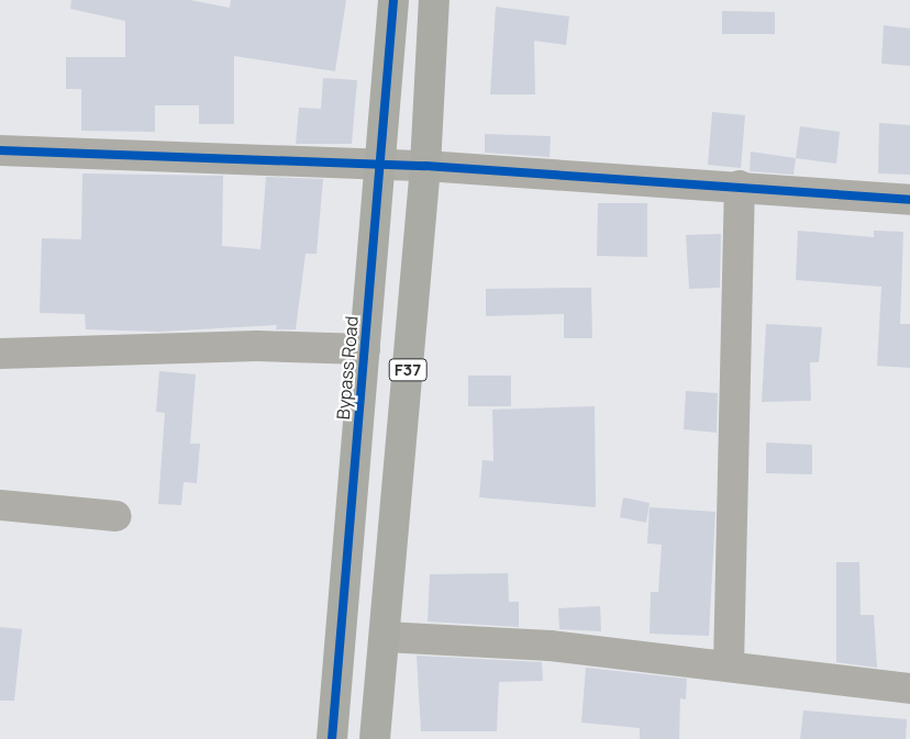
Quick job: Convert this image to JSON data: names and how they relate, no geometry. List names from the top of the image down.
{
  "streets": {
    "highway": ["Bypass Road", "F37"]
  }
}
